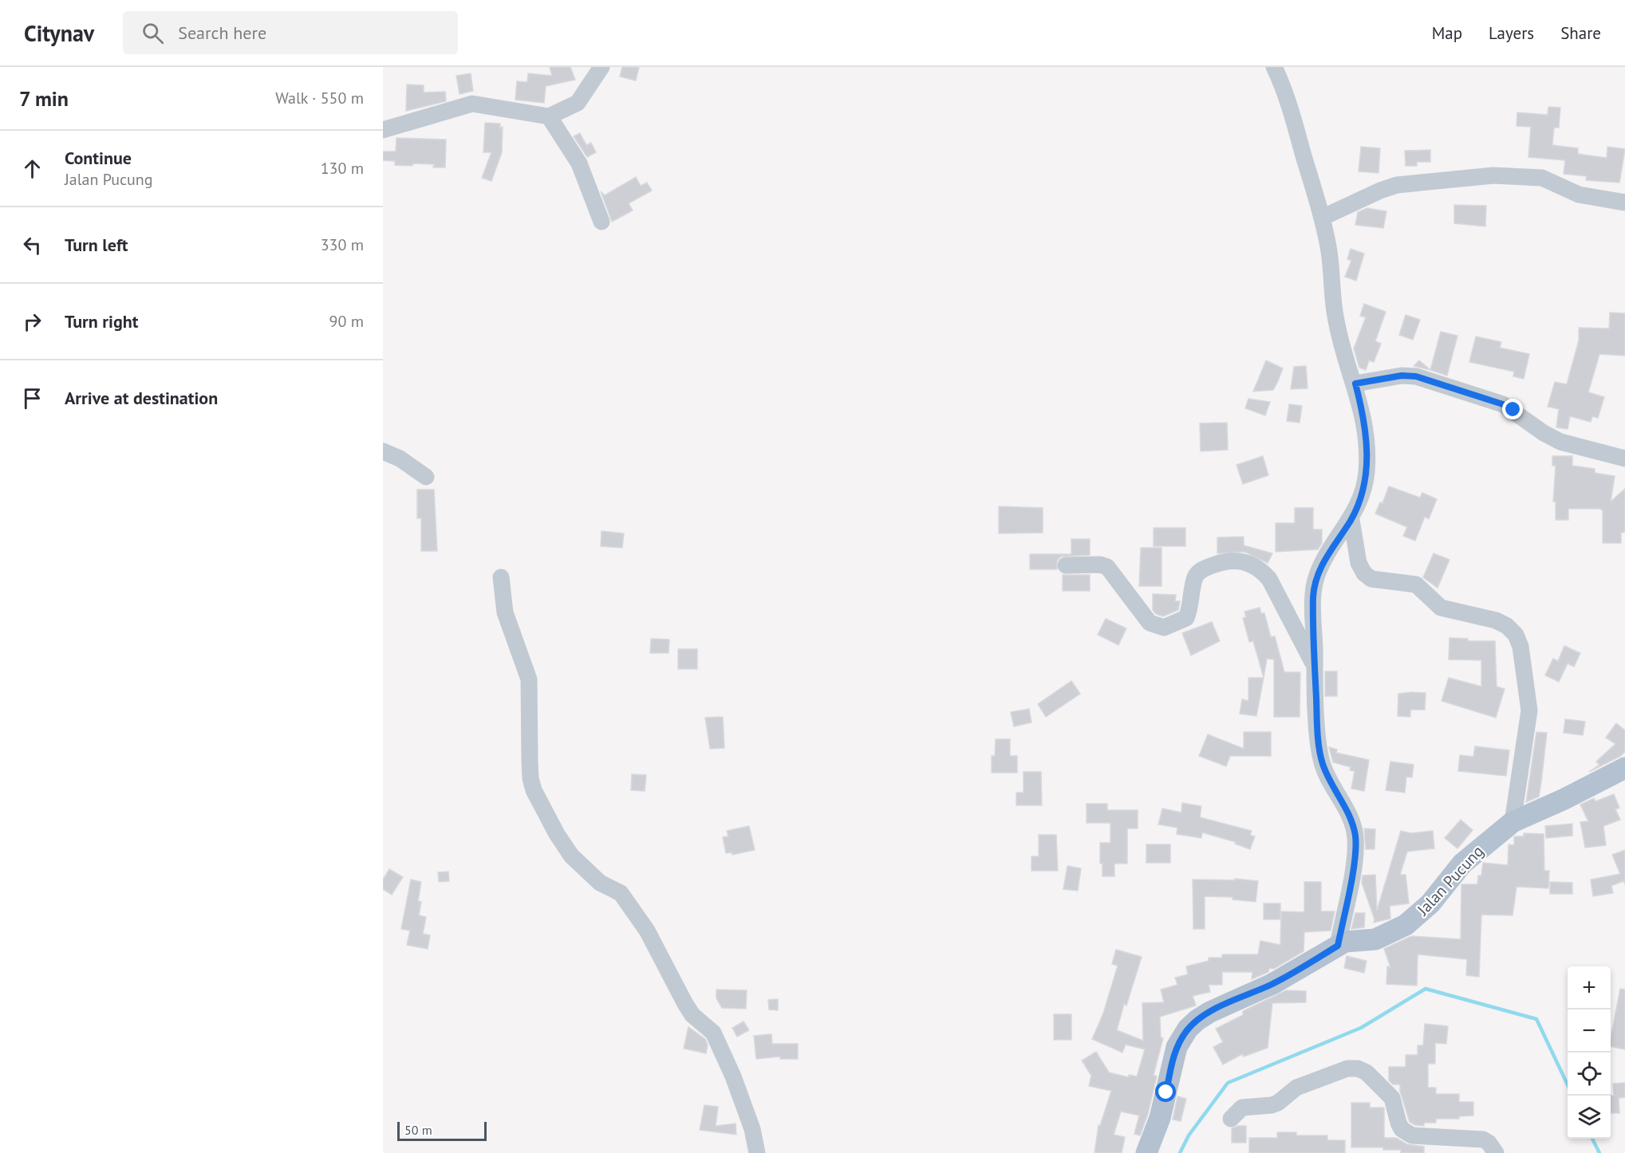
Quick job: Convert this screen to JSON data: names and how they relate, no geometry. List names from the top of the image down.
{
  "streets": {
    "main road": ["Jalan Pucung"]
  },
  "scale_bar": "50 m",
  "page": {
    "header": "Citynav",
    "search": "Search here",
    "nav": ["Map", "Layers", "Share"],
    "heading": ["7 min", "Walk · 550 m"],
    "list": [
      ["Continue", "Jalan Pucung", "130 m"],
      ["Turn left", "330 m"],
      ["Turn right", "90 m"],
      "Arrive at destination"
    ],
    "map_buttons": ["+", "−"],
    "scale": "50 m"
  }
}
